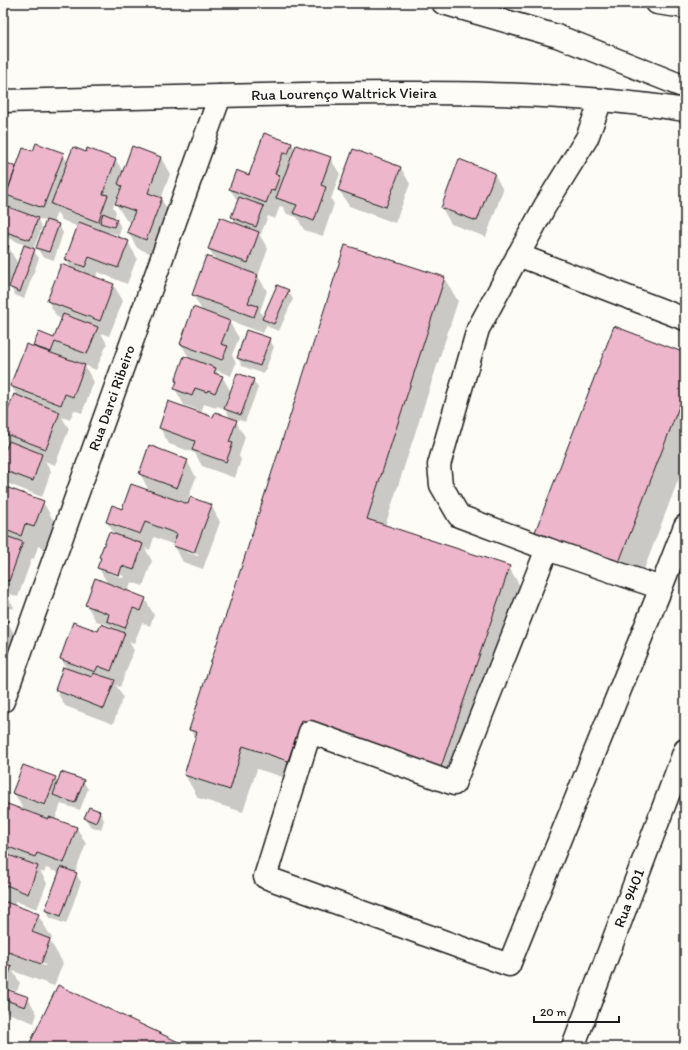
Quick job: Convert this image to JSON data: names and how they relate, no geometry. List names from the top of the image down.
{
  "streets": {
    "main road": ["Rua Lourenço Waltrick Vieira", "Rua Darci Ribeiro", "Rua 9401"]
  },
  "crossings": [
    ["Rua Lourenço Waltrick Vieira", "Rua Darci Ribeiro"]
  ],
  "scale_bar": "20 m"
}
